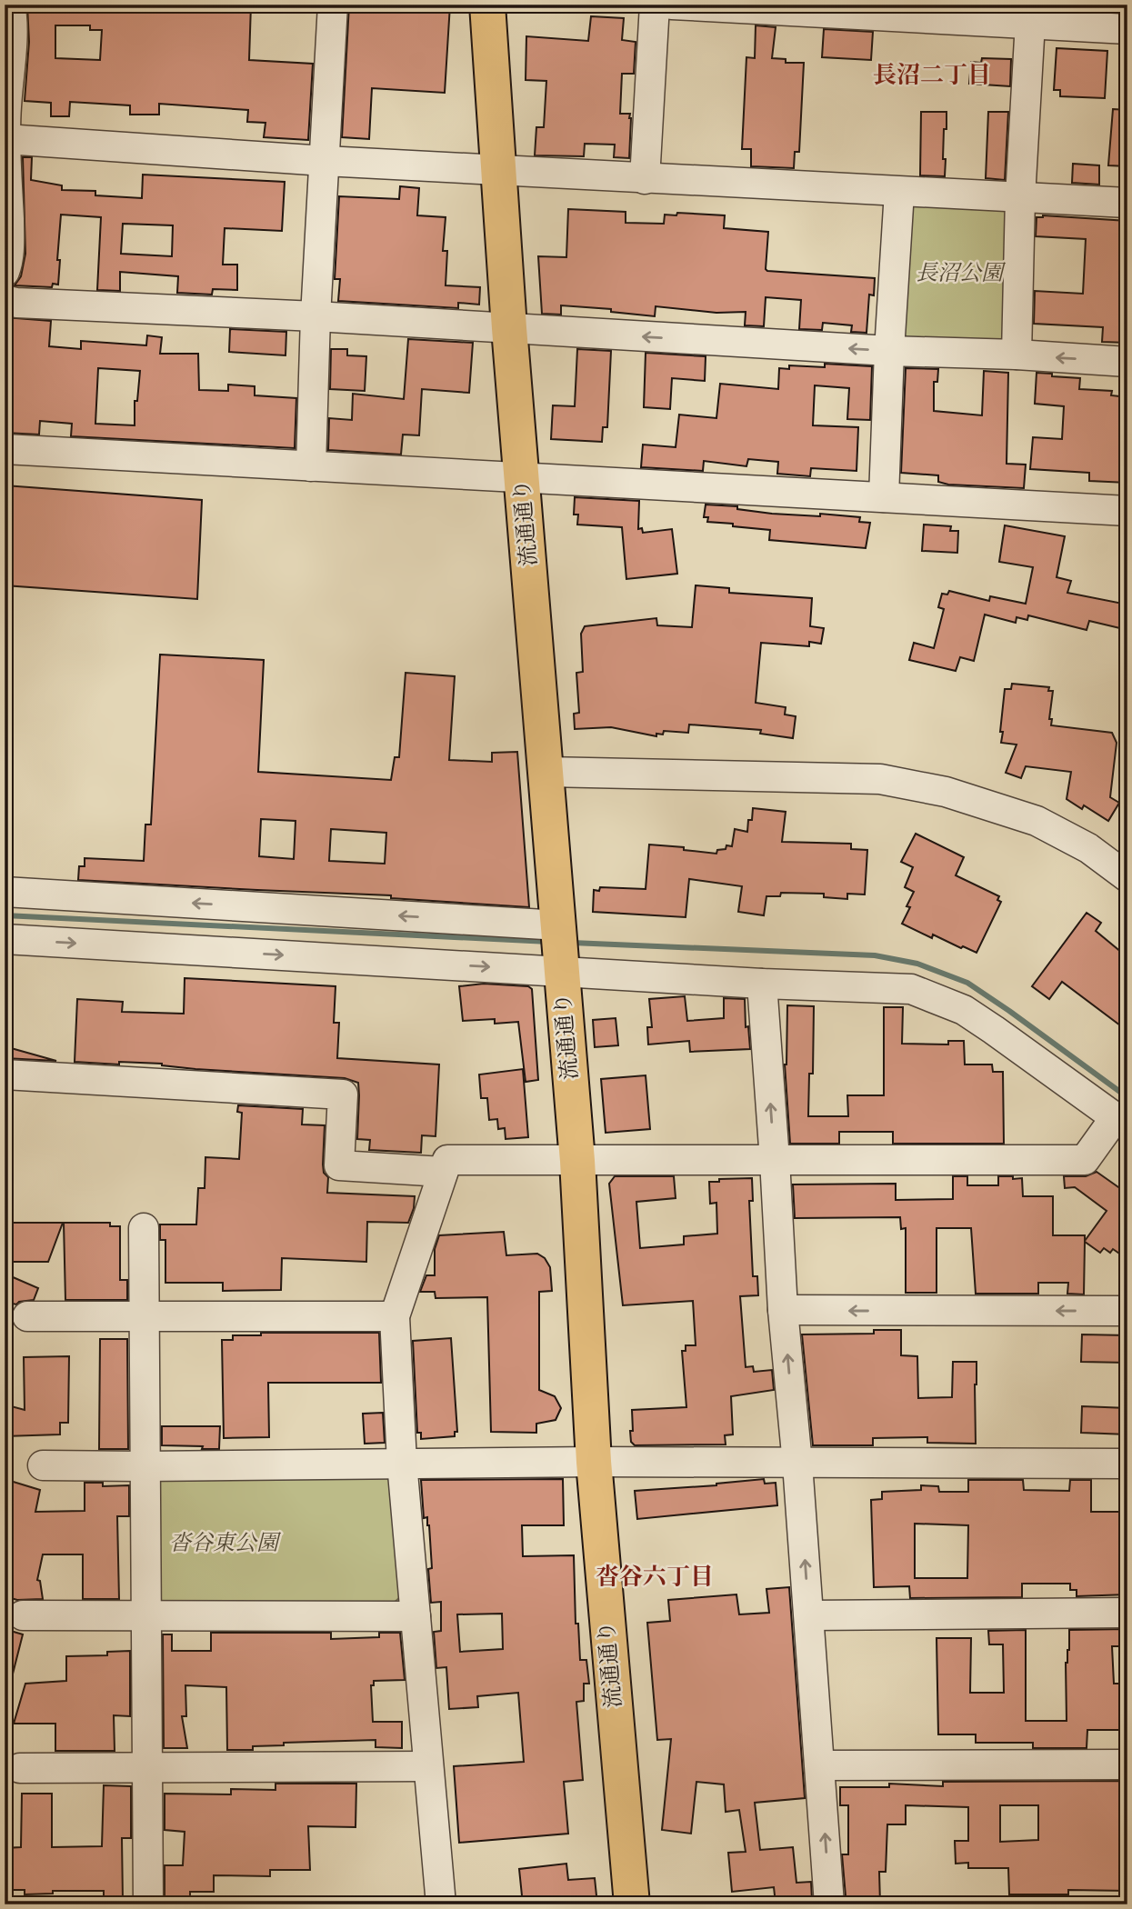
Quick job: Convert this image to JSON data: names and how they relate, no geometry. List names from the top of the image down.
{
  "streets": {
    "main road": ["流通通り"]
  },
  "districts": ["長沼二丁目", "沓谷六丁目"],
  "parks": ["長沼公園", "沓谷東公園"]
}
